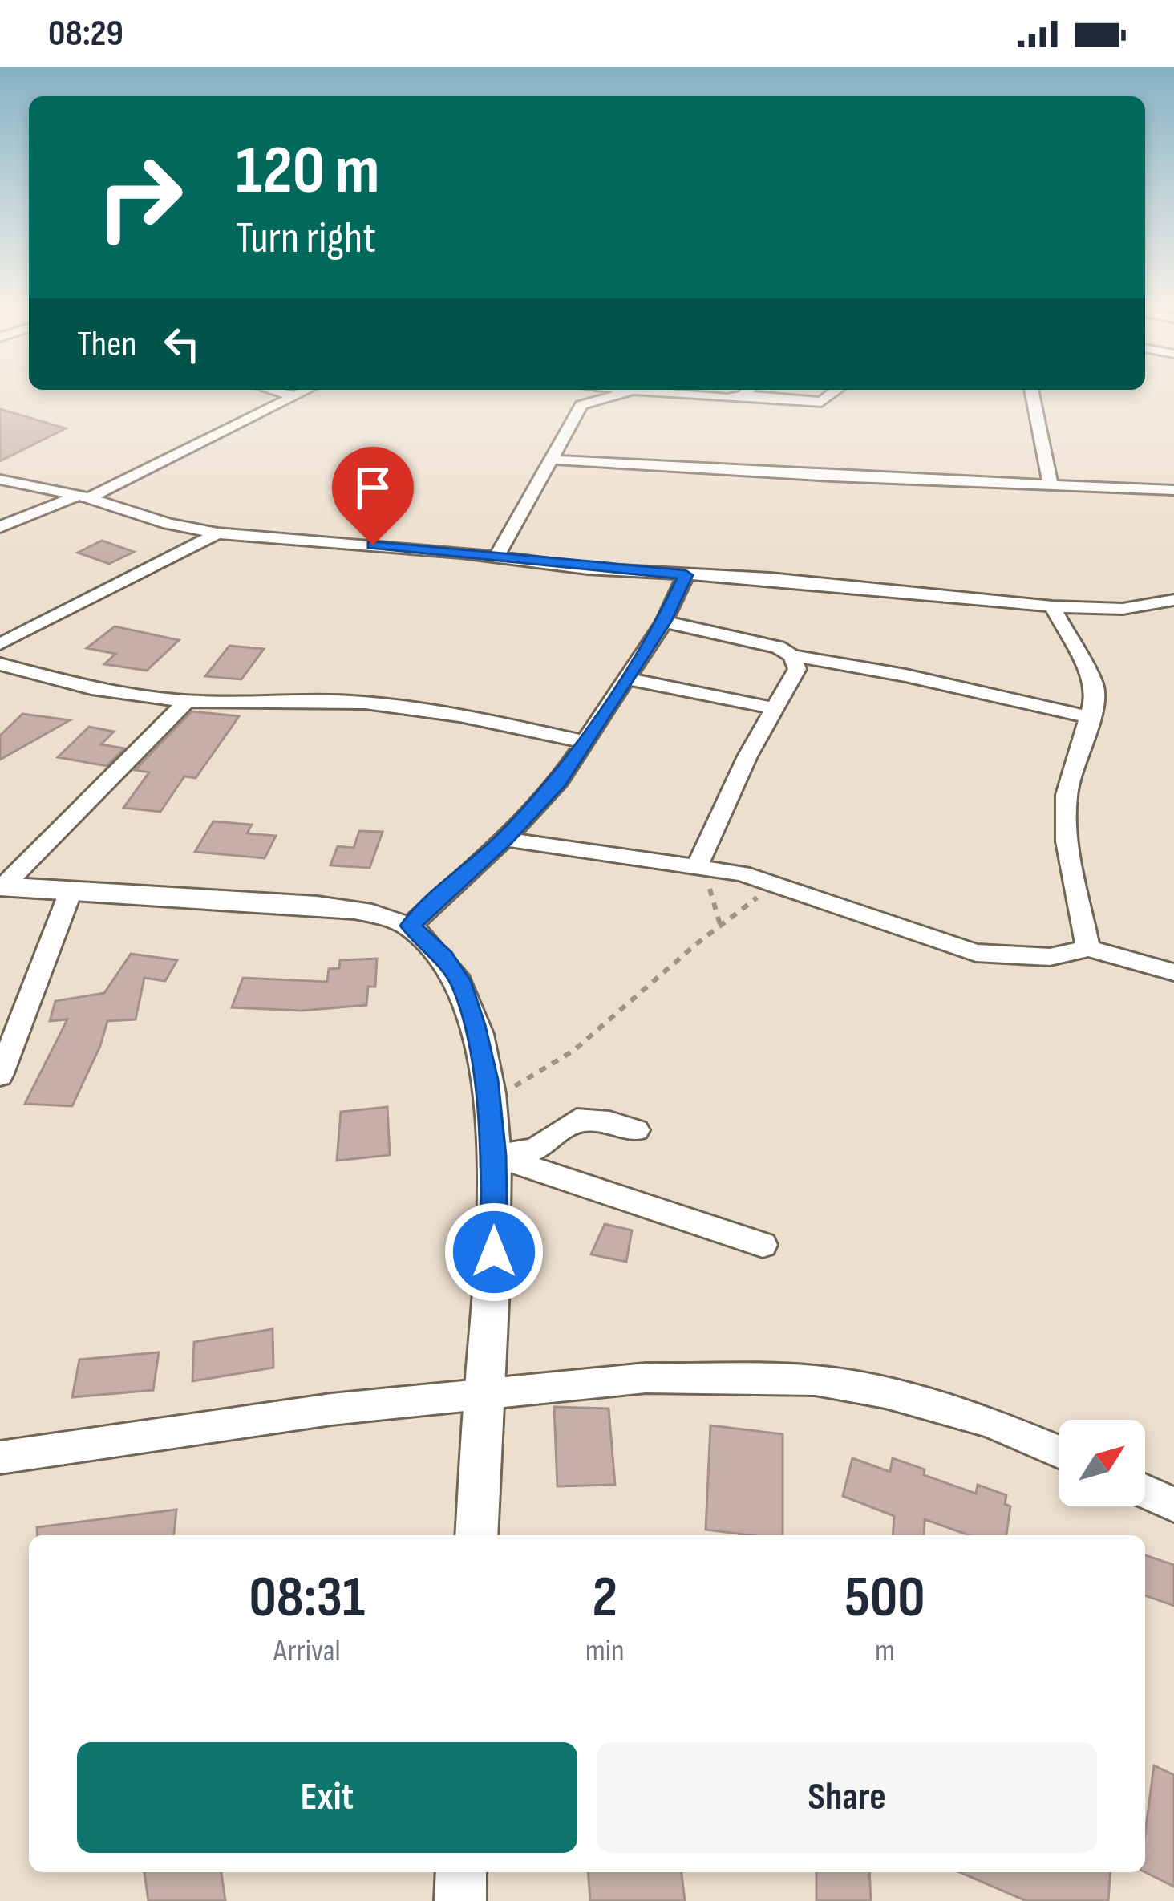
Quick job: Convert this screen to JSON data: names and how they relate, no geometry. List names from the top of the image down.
{
  "north": "top right",
  "page": {
    "status": "08:29",
    "turn": ["120 m", "Turn right"],
    "then": "Then",
    "eta": [
      "08:31",
      "Arrival",
      "2",
      "min",
      "500",
      "m"
    ],
    "buttons": ["Exit", "Share"]
  }
}
